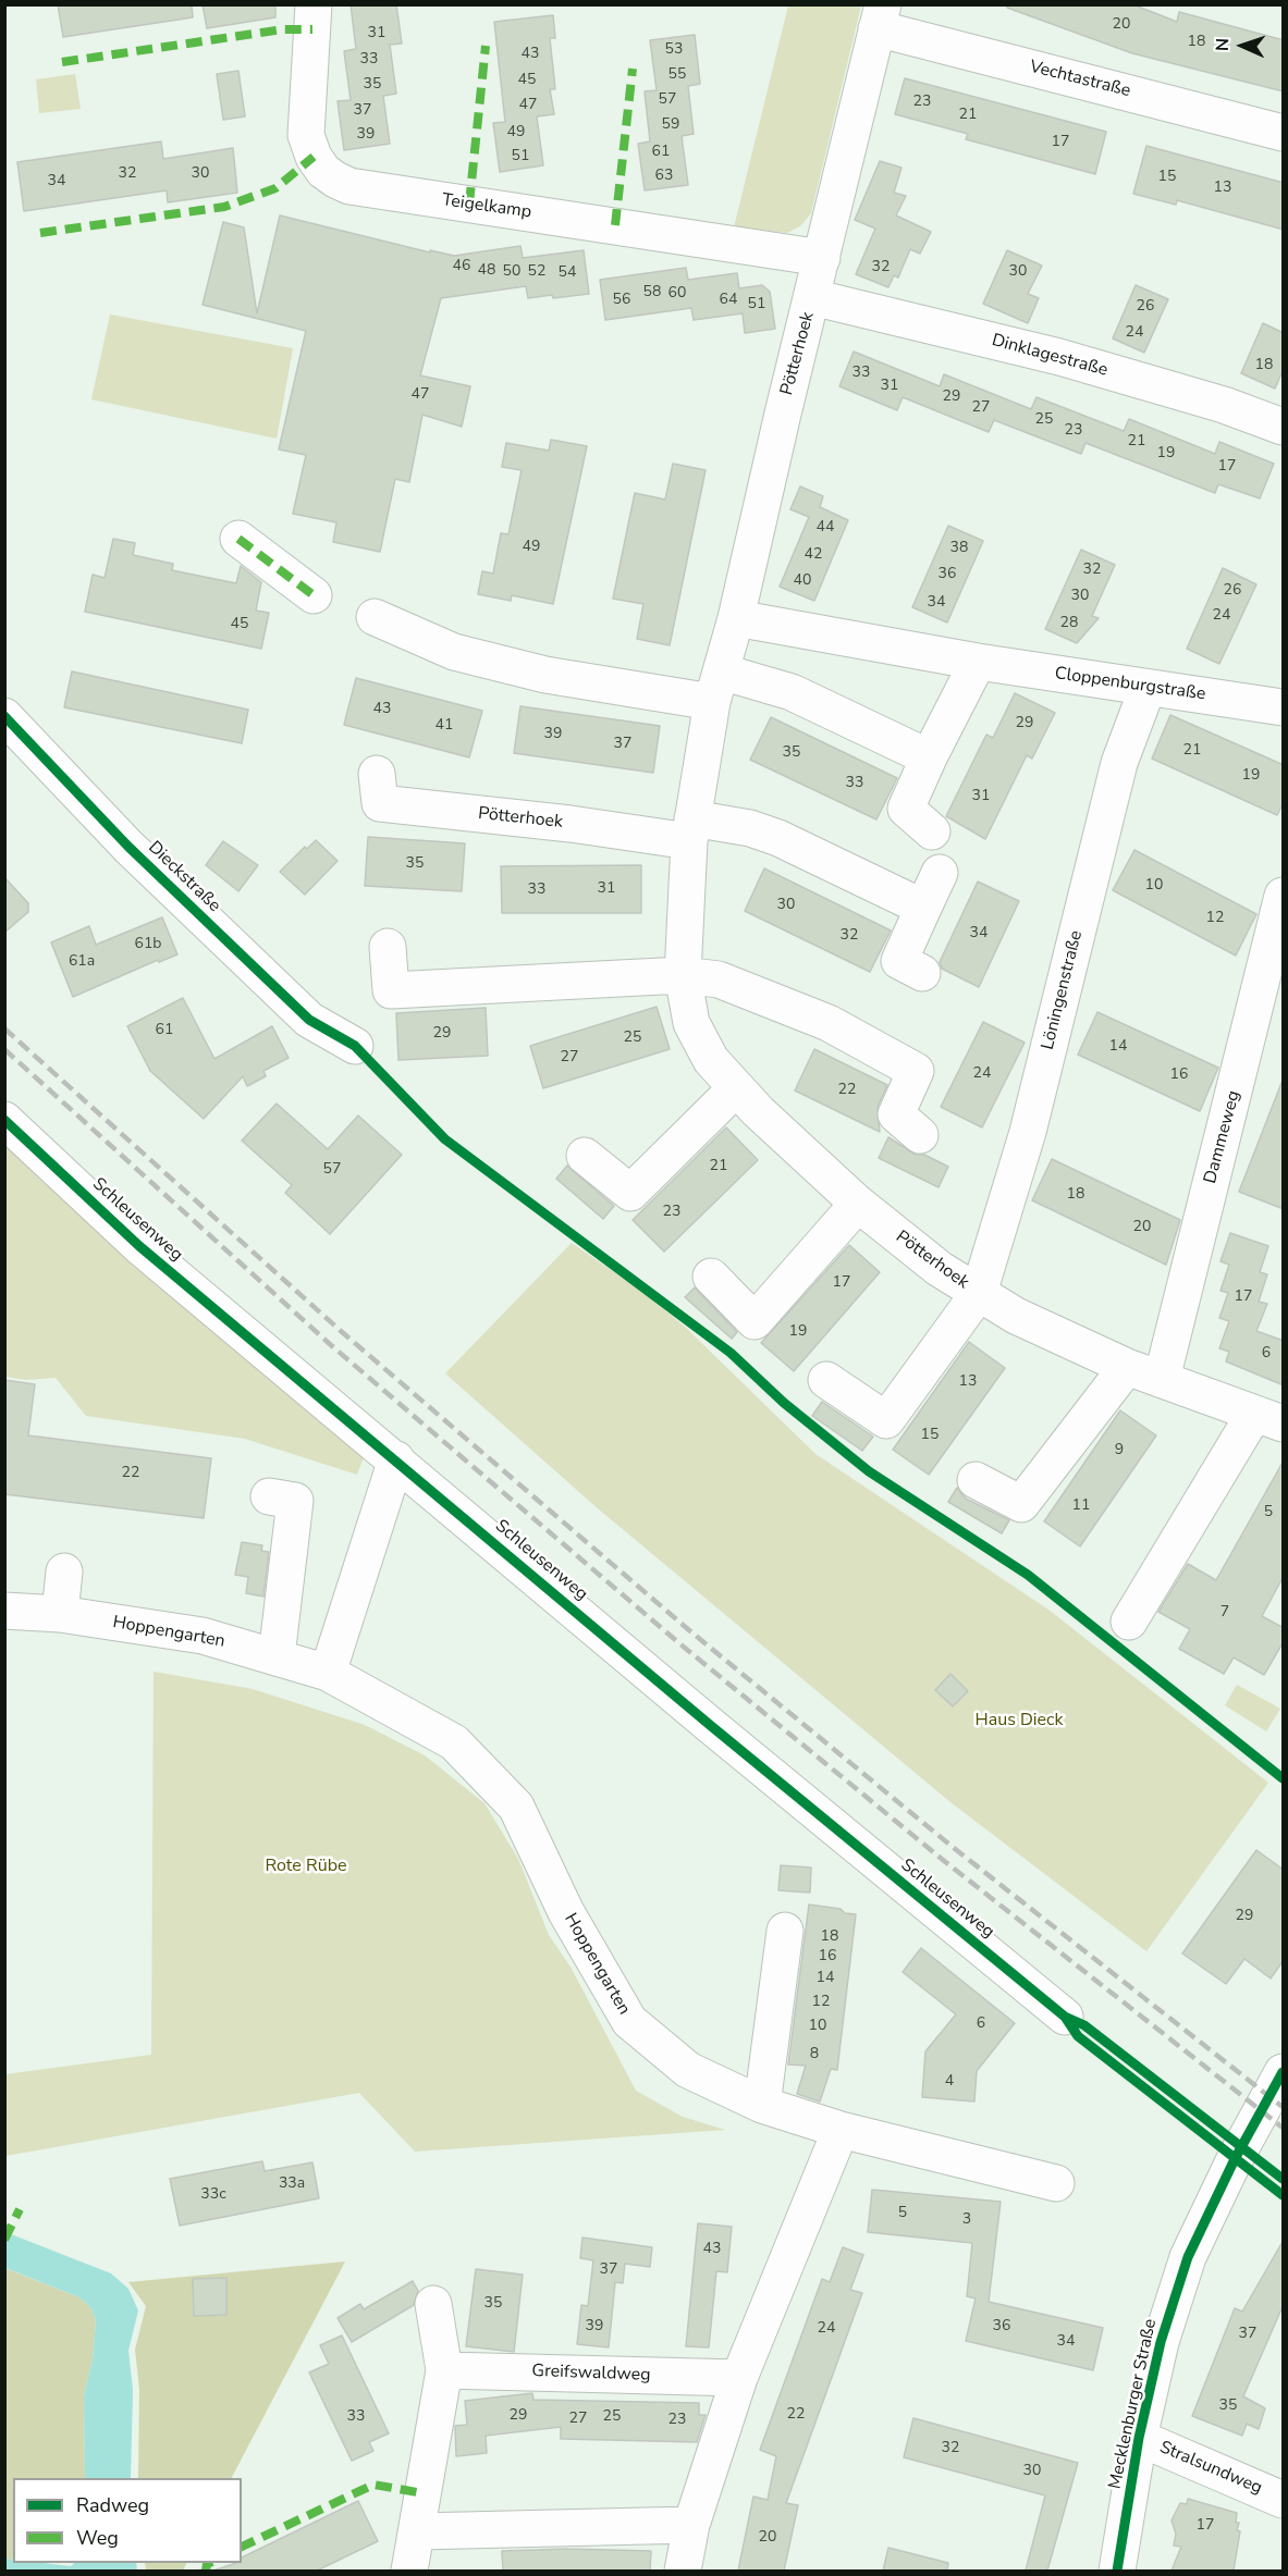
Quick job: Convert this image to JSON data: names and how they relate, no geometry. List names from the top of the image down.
{
  "streets": {
    "street": [
      "Vechtastraße",
      "Teigelkamp",
      "Pötterhoek",
      "Dinklagestraße",
      "Cloppenburgstraße",
      "Dieckstraße",
      "Löningenstraße",
      "Dammeweg",
      "Schleusenweg",
      "Hoppengarten",
      "Greifswaldweg",
      "Mecklenburger Straße",
      "Stralsundweg"
    ]
  },
  "crossings": [
    ["Vechtastraße", "Pötterhoek"],
    ["Teigelkamp", "Pötterhoek"],
    ["Pötterhoek", "Dinklagestraße"],
    ["Pötterhoek", "Cloppenburgstraße"],
    ["Pötterhoek", "Löningenstraße"],
    ["Pötterhoek", "Dammeweg"],
    ["Cloppenburgstraße", "Löningenstraße"],
    ["Mecklenburger Straße", "Stralsundweg"]
  ],
  "parks": ["Haus Dieck", "Rote Rübe"],
  "house_numbers": [
    "20",
    "31",
    "18",
    "53",
    "43",
    "33",
    "55",
    "45",
    "35",
    "57",
    "23",
    "47",
    "37",
    "21",
    "59",
    "49",
    "39",
    "17",
    "61",
    "51",
    "32",
    "30",
    "63",
    "15",
    "34",
    "13",
    "46",
    "32",
    "48",
    "50",
    "52",
    "30",
    "54",
    "58",
    "60",
    "56",
    "64",
    "51",
    "26",
    "24",
    "18",
    "33",
    "31",
    "47",
    "29",
    "27",
    "25",
    "23",
    "21",
    "19",
    "17",
    "44",
    "49",
    "38",
    "42",
    "32",
    "36",
    "40",
    "26",
    "30",
    "34",
    "24",
    "28",
    "45",
    "43",
    "29",
    "41",
    "39",
    "37",
    "21",
    "35",
    "19",
    "33",
    "31",
    "35",
    "10",
    "31",
    "33",
    "30",
    "12",
    "34",
    "32",
    "61b",
    "61a",
    "61",
    "29",
    "25",
    "14",
    "27",
    "24",
    "16",
    "22",
    "21",
    "57",
    "18",
    "23",
    "20",
    "17",
    "17",
    "19",
    "6",
    "13",
    "15",
    "9",
    "22",
    "11",
    "5",
    "7",
    "29",
    "18",
    "16",
    "14",
    "12",
    "6",
    "10",
    "8",
    "4",
    "33a",
    "33c",
    "5",
    "3",
    "43",
    "37",
    "35",
    "39",
    "36",
    "24",
    "37",
    "34",
    "35",
    "22",
    "29",
    "33",
    "25",
    "27",
    "23",
    "32",
    "30",
    "17",
    "20"
  ],
  "legend": ["Radweg", "Weg"],
  "north": "left"
}
